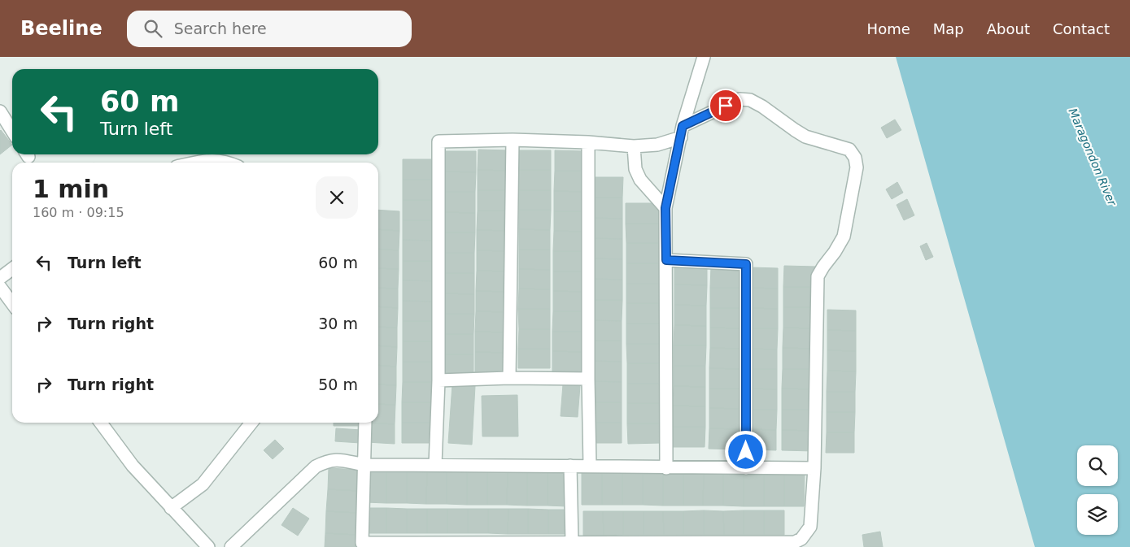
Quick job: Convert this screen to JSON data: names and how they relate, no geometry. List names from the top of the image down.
{
  "water": ["Maragondon River"],
  "page": {
    "header": "Beeline",
    "search": "Search here",
    "nav": [
      "Home",
      "Map",
      "About",
      "Contact"
    ],
    "turn": ["60 m", "Turn left"],
    "heading": ["1 min", "160 m · 09:15"],
    "list": [
      {
        "name": "Turn left",
        "value": "60 m"
      },
      {
        "name": "Turn right",
        "value": "30 m"
      },
      {
        "name": "Turn right",
        "value": "50 m"
      }
    ]
  }
}
